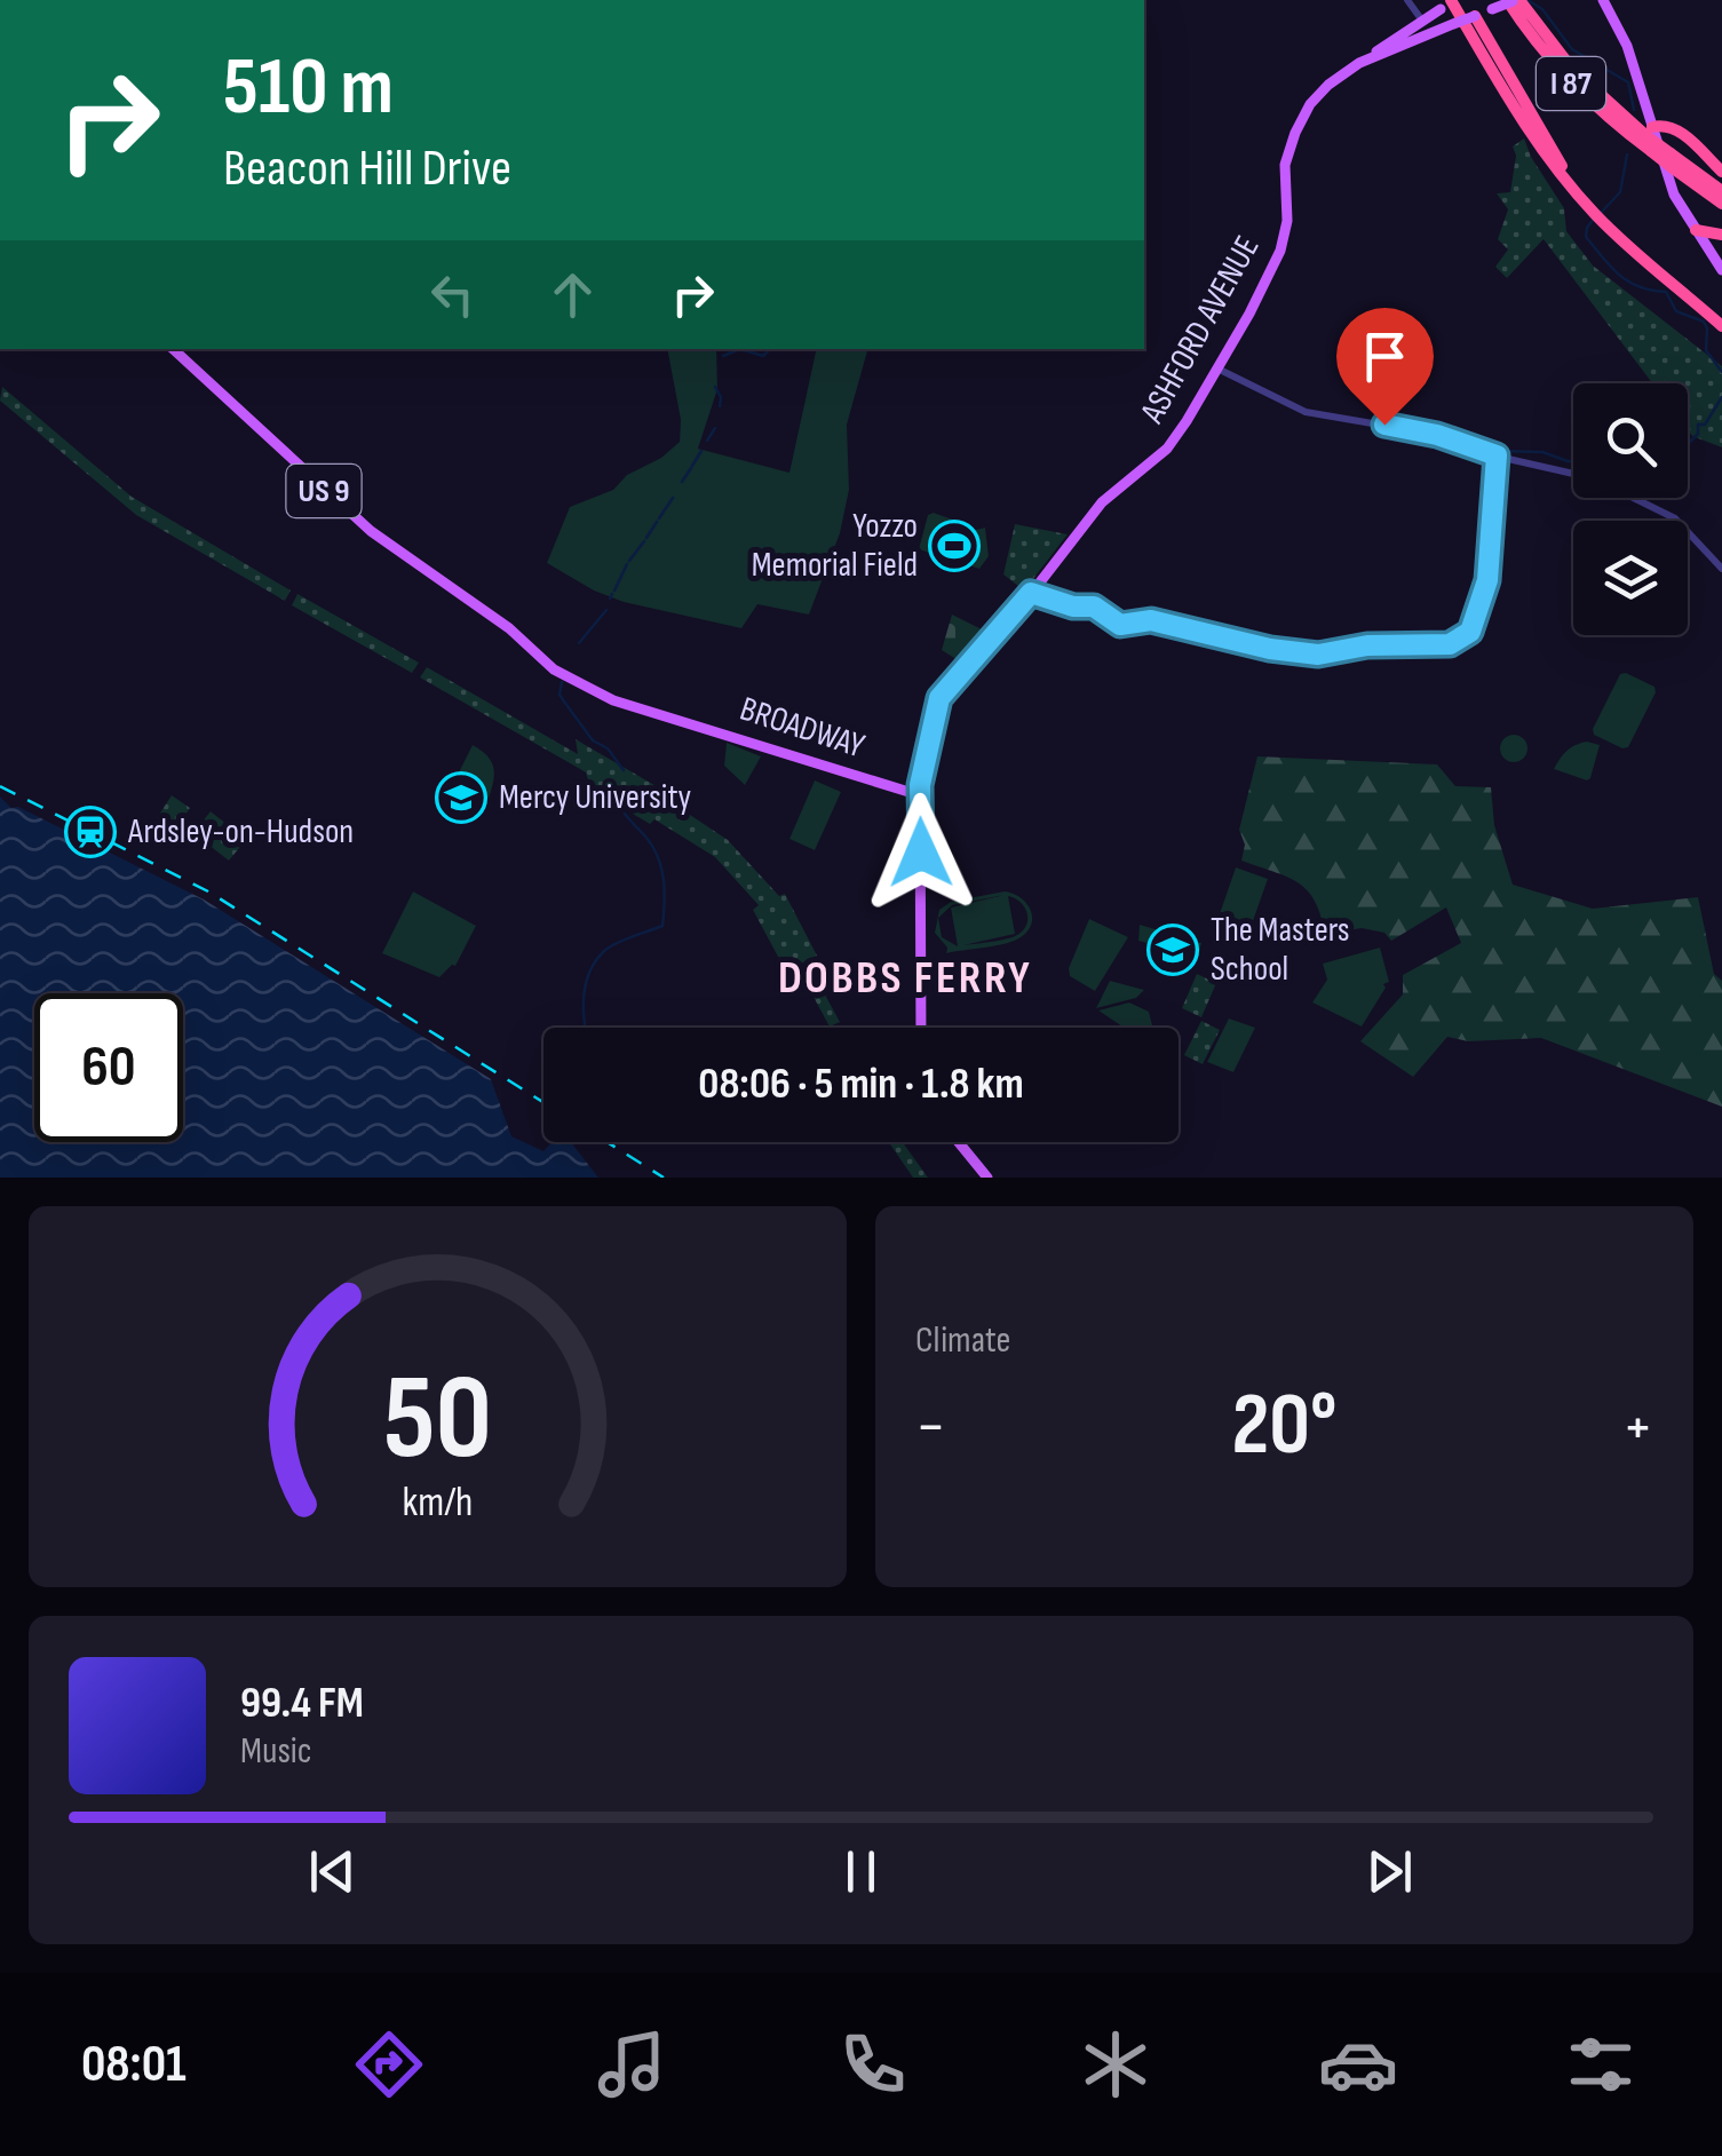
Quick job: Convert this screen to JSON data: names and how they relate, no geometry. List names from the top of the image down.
{
  "streets": {
    "highway": ["I 87"],
    "main road": ["ASHFORD AVENUE", "US 9", "BROADWAY"]
  },
  "crossings": [
    ["I 87", "ASHFORD AVENUE"],
    ["ASHFORD AVENUE", "BROADWAY"]
  ],
  "districts": ["DOBBS FERRY"],
  "places": {
    "sports": ["Yozzo Memorial Field"],
    "school or university": ["Mercy University", "The Masters School"],
    "station": ["Ardsley-on-Hudson"]
  },
  "page": {
    "turn": ["510 m", "Beacon Hill Drive"],
    "limit": "60",
    "trip": "08:06 · 5 min · 1.8 km",
    "tile": "Climate",
    "heat": ["−", "20°", "+"],
    "song": ["99.4 FM", "Music"],
    "tabs": "08:01",
    "gauge": ["50", "km/h"]
  }
}
